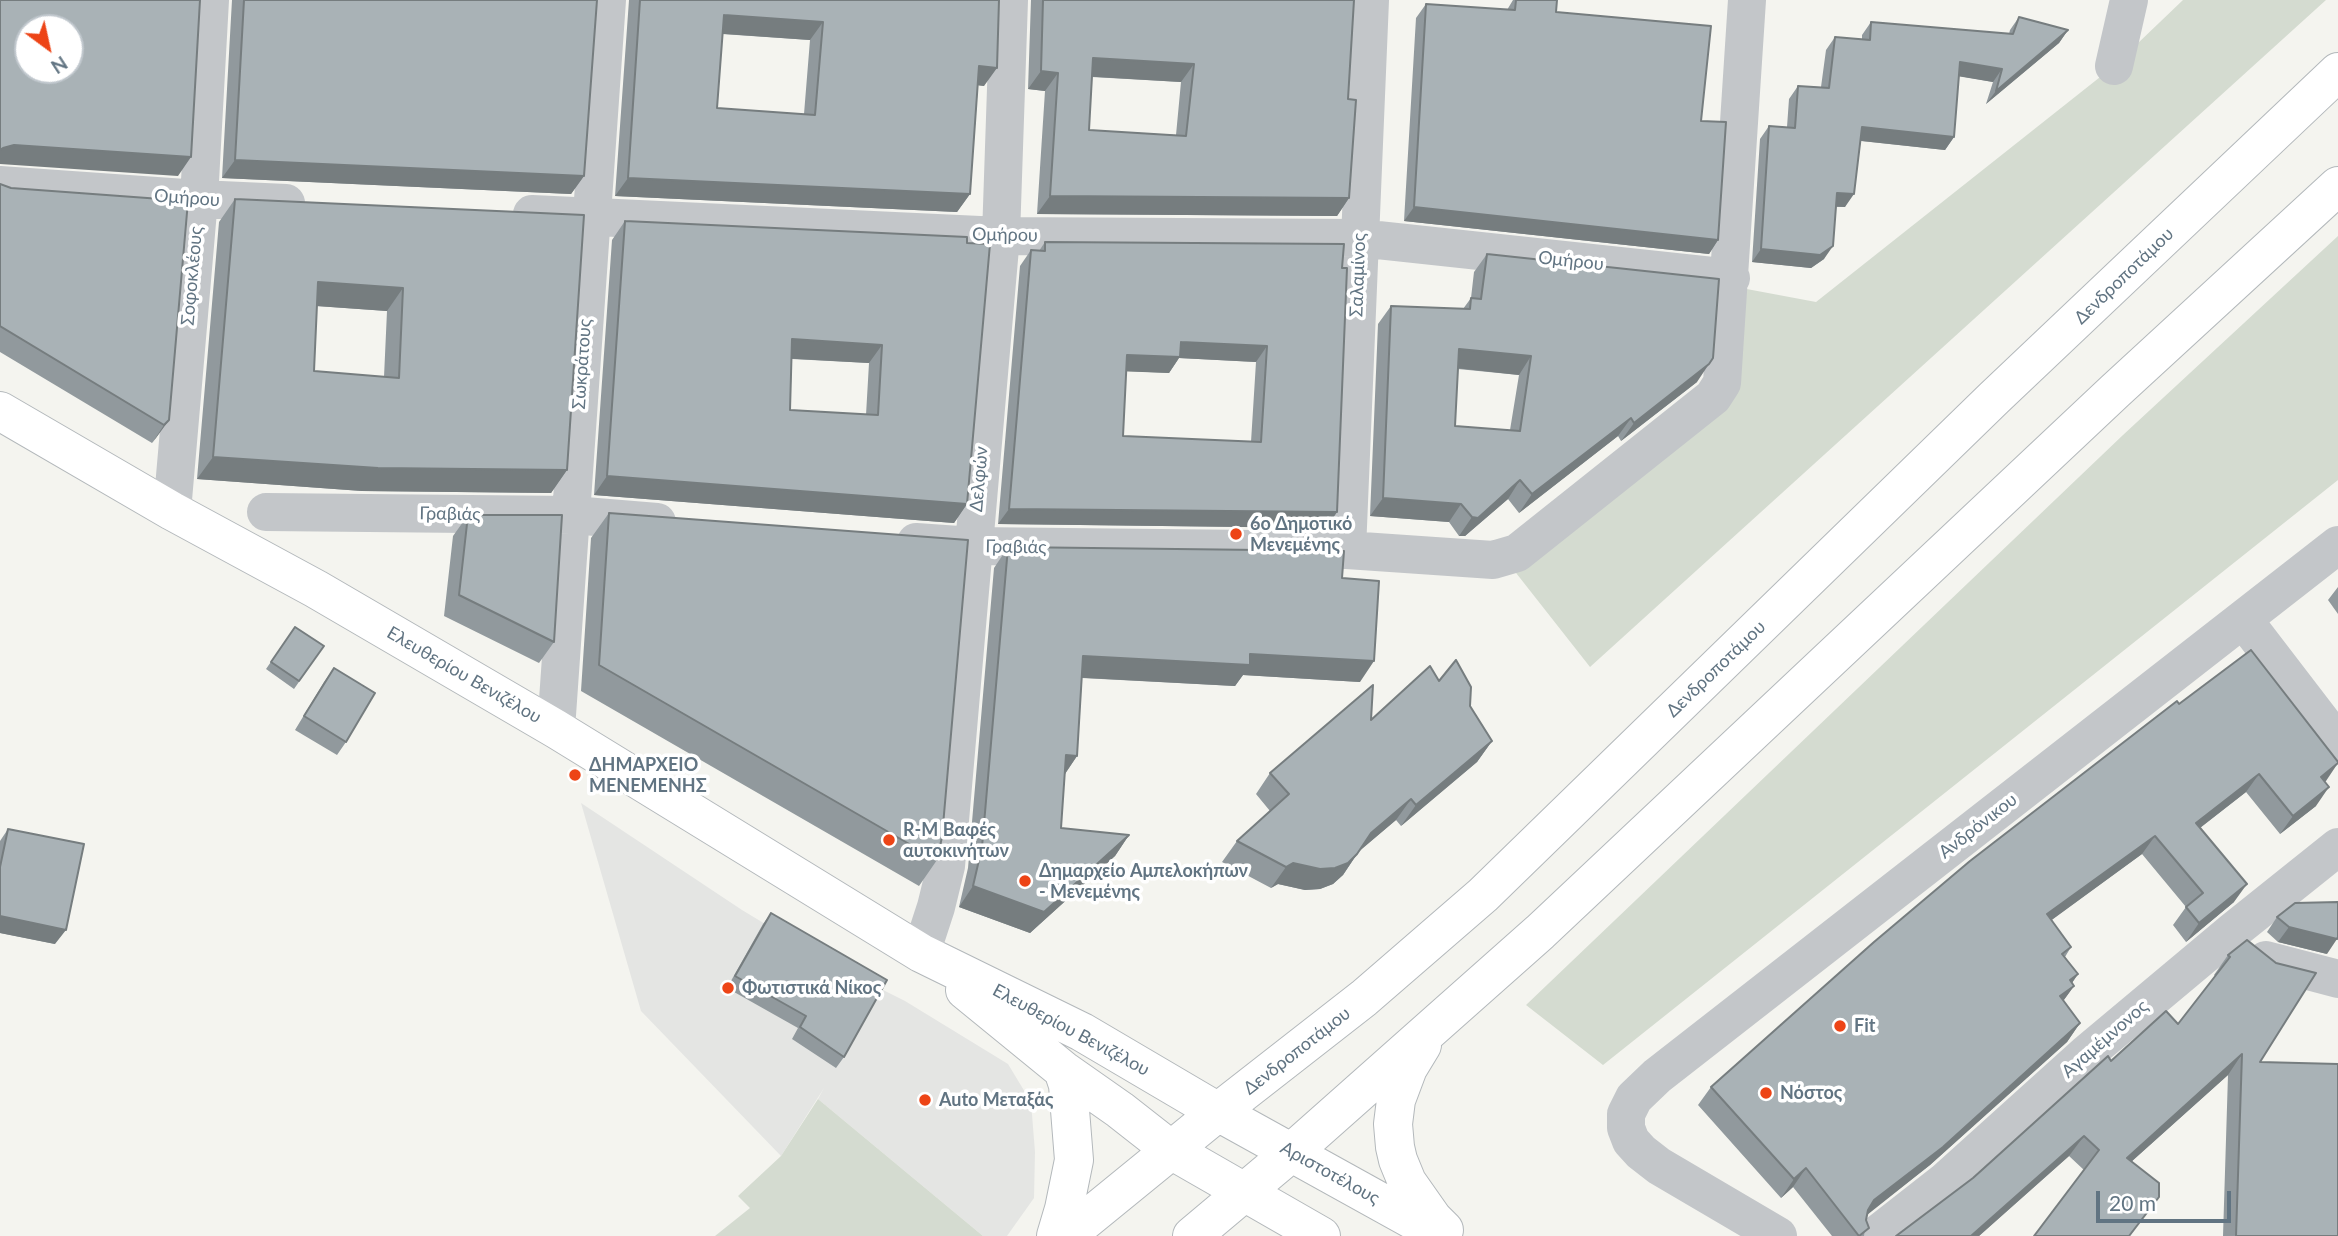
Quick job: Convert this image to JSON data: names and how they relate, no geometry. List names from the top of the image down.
{
  "streets": {
    "main road": ["Δενδροποτάμου", "Ελευθερίου Βενιζέλου", "Αριστοτέλους"],
    "street": [
      "Ομήρου",
      "Σαλαμίνος",
      "Σοφοκλέους",
      "Σωκράτους",
      "Δελφών",
      "Γραβιάς",
      "Ανδρόνικου",
      "Αγαμέμνονος"
    ]
  },
  "crossings": [
    ["Ομήρου", "Σαλαμίνος"],
    ["Ομήρου", "Σοφοκλέους"],
    ["Ομήρου", "Σωκράτους"],
    ["Ομήρου", "Δελφών"],
    ["Ομήρου", "Γραβιάς"],
    ["Σαλαμίνος", "Γραβιάς"],
    ["Σοφοκλέους", "Ελευθερίου Βενιζέλου"],
    ["Δενδροποτάμου", "Ελευθερίου Βενιζέλου"],
    ["Δενδροποτάμου", "Αριστοτέλους"],
    ["Σωκράτους", "Γραβιάς"],
    ["Σωκράτους", "Ελευθερίου Βενιζέλου"],
    ["Δελφών", "Γραβιάς"],
    ["Δελφών", "Ελευθερίου Βενιζέλου"],
    ["Ελευθερίου Βενιζέλου", "Αριστοτέλους"]
  ],
  "places": [
    "6ο Δημοτικό Μενεμένης",
    "ΔΗΜΑΡΧΕΙΟ ΜΕΝΕΜΕΝΗΣ",
    "R-M Βαφές αυτοκινήτων",
    "Δημαρχείο Αμπελοκήπων - Μενεμένης",
    "Φωτιστικά Νίκος",
    "Fit",
    "Νόστος",
    "Auto Μεταξάς"
  ],
  "scale_bar": "20 m",
  "north": "bottom right"
}
